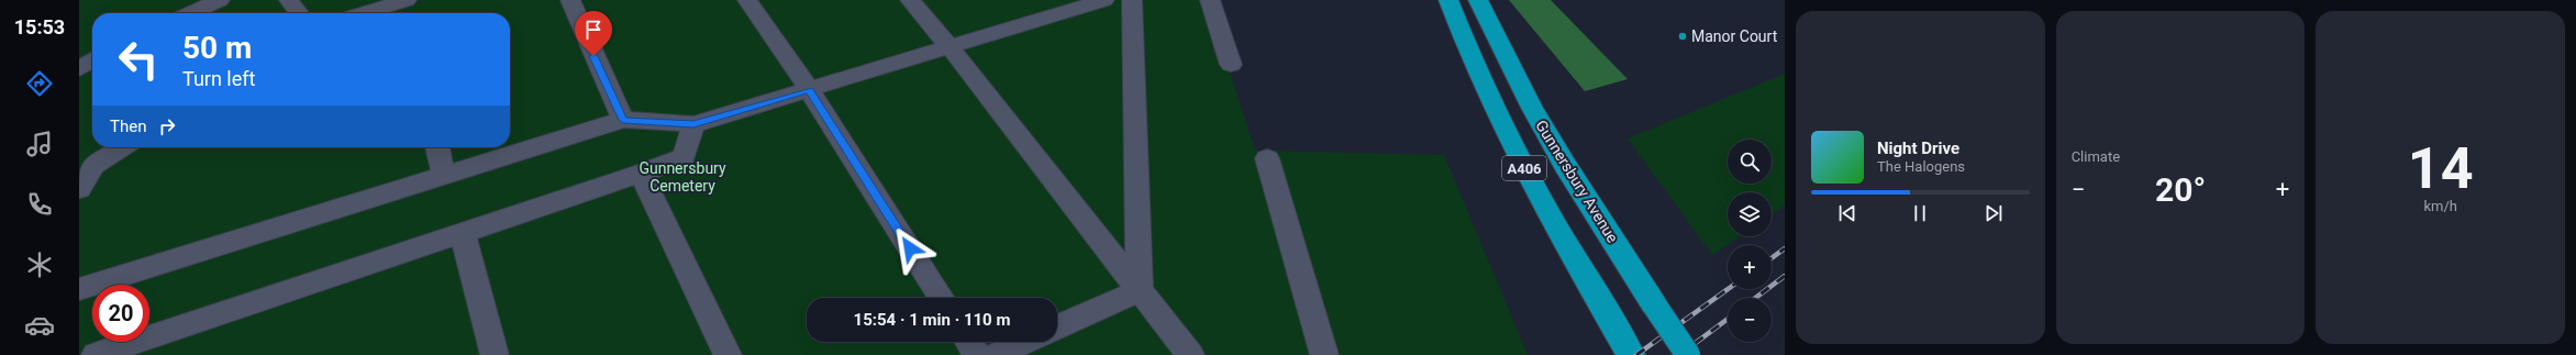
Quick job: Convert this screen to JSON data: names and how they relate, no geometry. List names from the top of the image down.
{
  "streets": {
    "highway": ["A406", "Gunnersbury Avenue"]
  },
  "parks": ["Gunnersbury Cemetery"],
  "places": ["Manor Court"],
  "page": {
    "tabs": "15:53",
    "tile": [
      "Climate",
      ["14", "km/h"]
    ],
    "turn": ["50 m", "Turn left"],
    "then": "Then",
    "song": ["Night Drive", "The Halogens"],
    "map_buttons": ["+", "−"],
    "heat": ["−", "20°", "+"],
    "limit": "20",
    "trip": "15:54 · 1 min · 110 m"
  }
}
